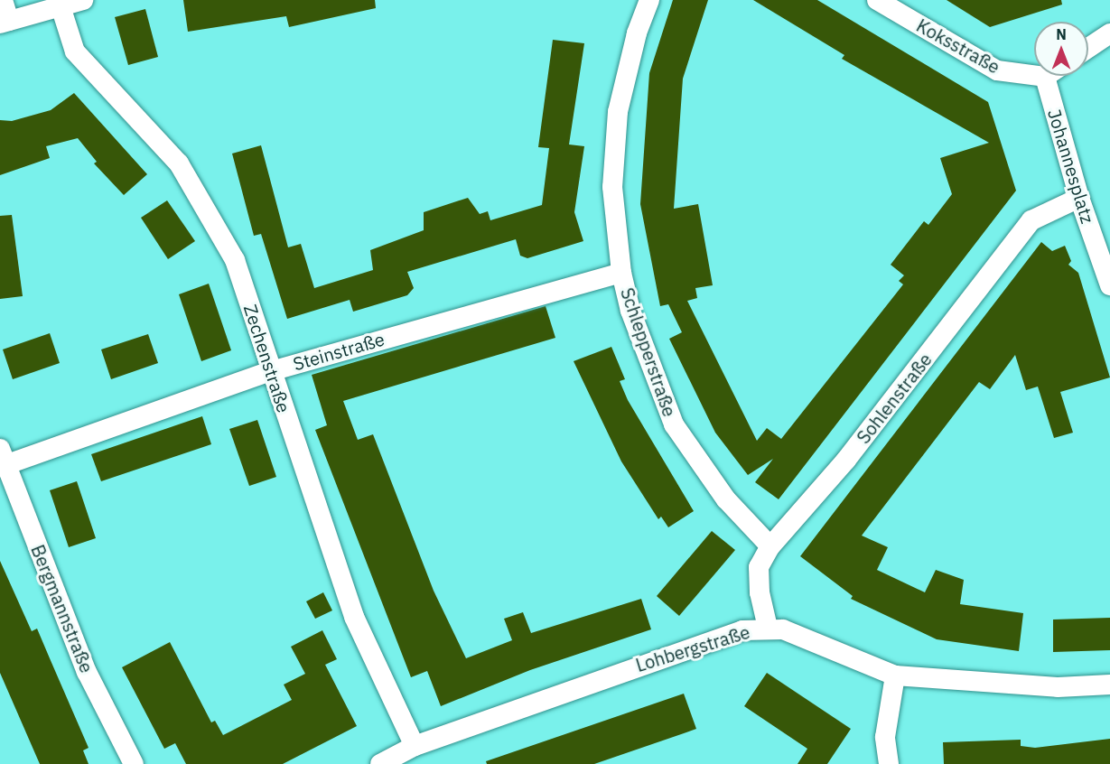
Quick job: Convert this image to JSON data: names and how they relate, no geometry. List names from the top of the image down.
{
  "streets": {
    "street": [
      "Koksstraße",
      "Johannesplatz",
      "Steinstraße",
      "Schlepperstraße",
      "Zechenstraße",
      "Sohlenstraße",
      "Bergmannstraße",
      "Lohbergstraße"
    ]
  },
  "crossings": [
    ["Koksstraße", "Johannesplatz"],
    ["Johannesplatz", "Sohlenstraße"],
    ["Steinstraße", "Schlepperstraße"],
    ["Steinstraße", "Zechenstraße"],
    ["Steinstraße", "Bergmannstraße"],
    ["Schlepperstraße", "Sohlenstraße"],
    ["Zechenstraße", "Lohbergstraße"],
    ["Sohlenstraße", "Lohbergstraße"]
  ],
  "north": "top"
}
